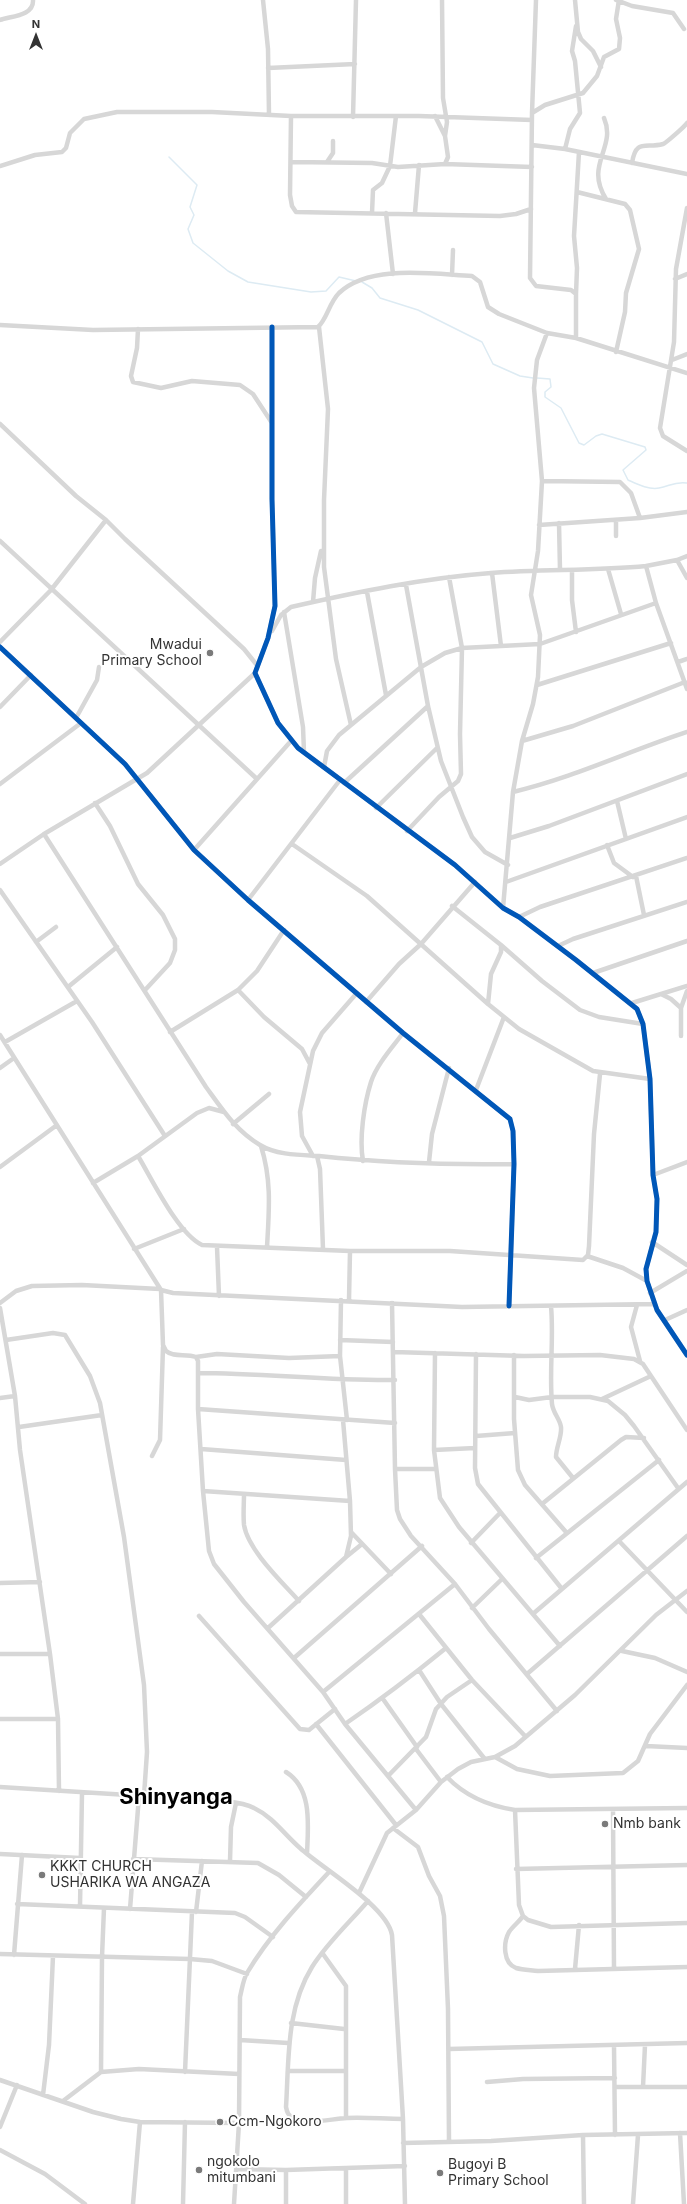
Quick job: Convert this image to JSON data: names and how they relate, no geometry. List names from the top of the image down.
{
  "districts": ["Shinyanga"],
  "places": [
    "Mwadui Primary School",
    "Nmb bank",
    "KKKT CHURCH USHARIKA WA ANGAZA",
    "Ccm-Ngokoro",
    "ngokolo mitumbani",
    "Bugoyi B Primary School"
  ],
  "north": "top"
}
